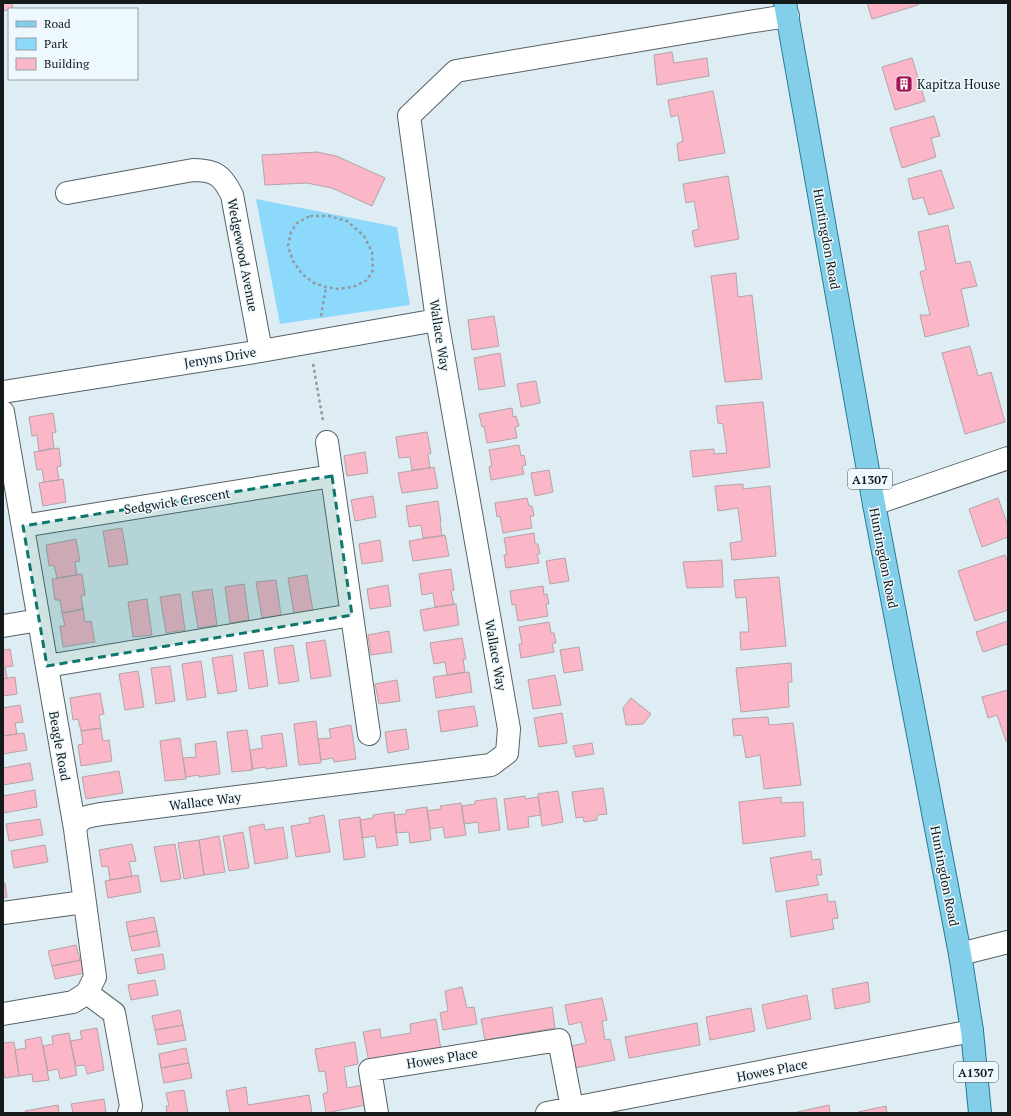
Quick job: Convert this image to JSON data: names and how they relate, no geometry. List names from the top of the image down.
{
  "streets": {
    "main road": ["Huntingdon Road", "A1307"],
    "street": [
      "Wedgewood Avenue",
      "Wallace Way",
      "Jenyns Drive",
      "Sedgwick Crescent",
      "Beagle Road",
      "Howes Place"
    ]
  },
  "crossings": [
    ["Huntingdon Road", "Wallace Way"],
    ["Huntingdon Road", "Howes Place"],
    ["Wedgewood Avenue", "Jenyns Drive"],
    ["Wallace Way", "Jenyns Drive"],
    ["Wallace Way", "Beagle Road"],
    ["Sedgwick Crescent", "Beagle Road"]
  ],
  "places": {
    "building": ["Kapitza House"]
  },
  "legend": ["Road", "Park", "Building"]
}
